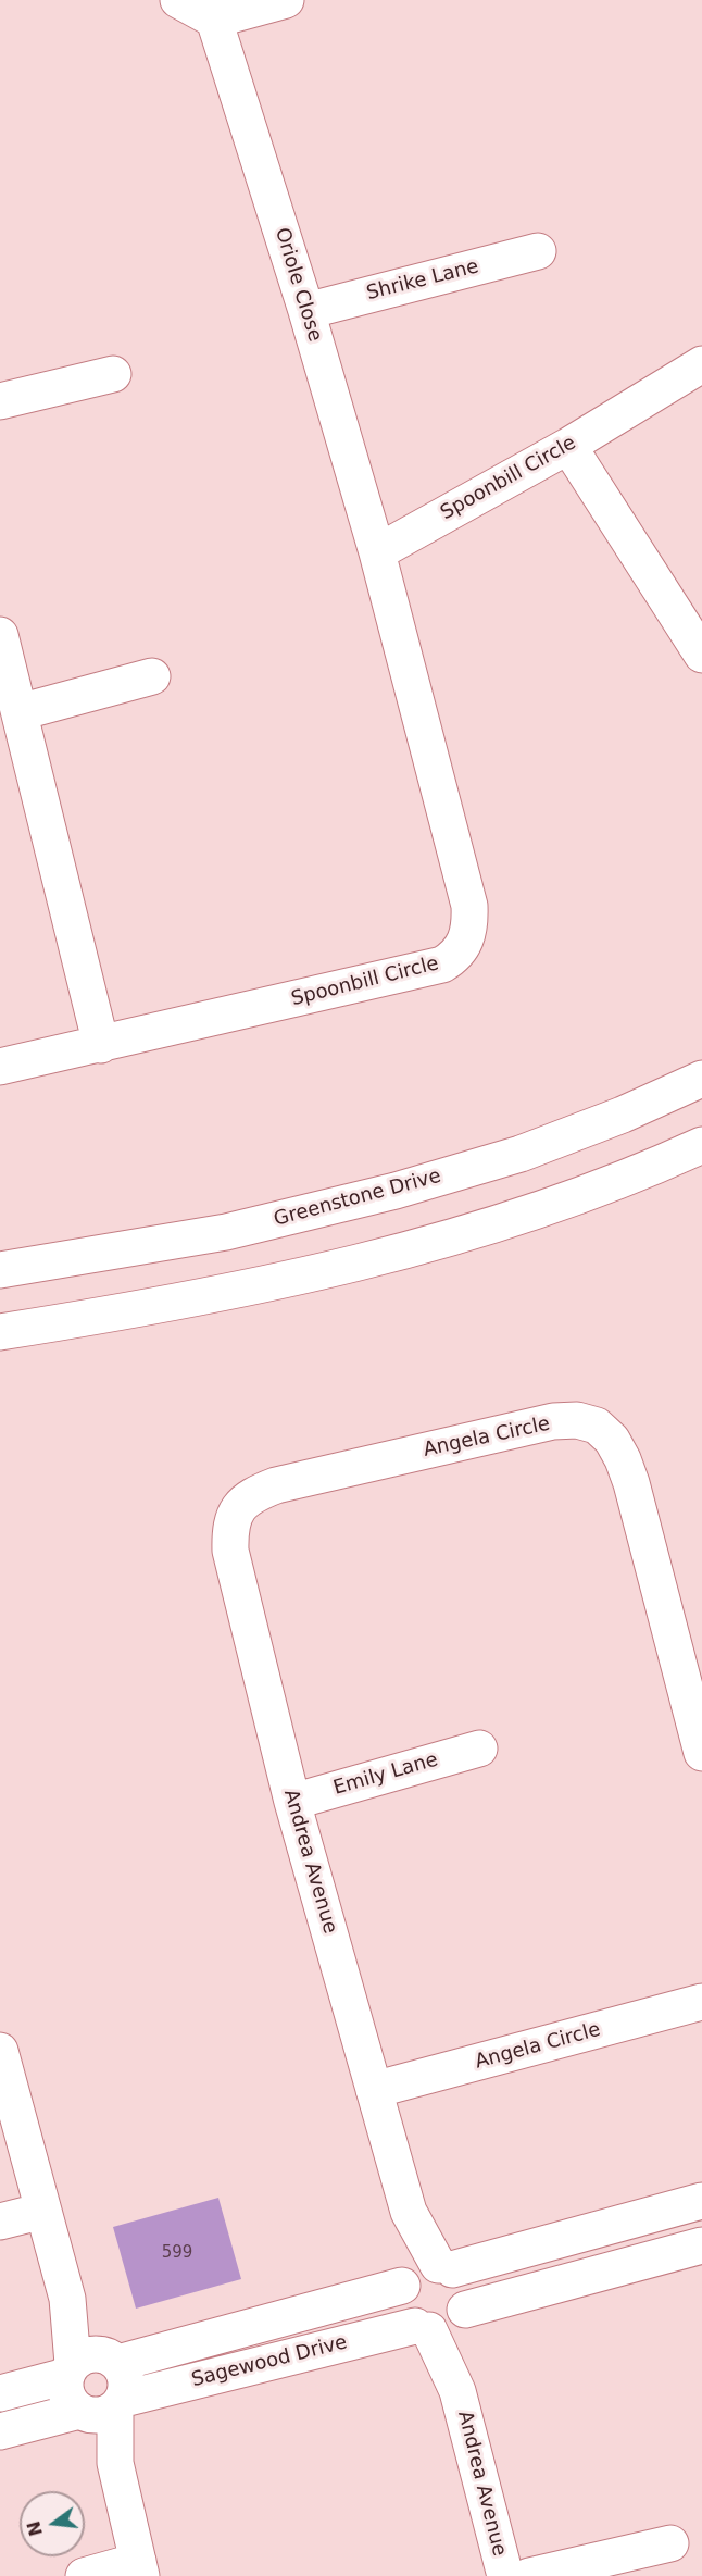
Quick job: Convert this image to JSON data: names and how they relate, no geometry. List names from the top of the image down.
{
  "streets": {
    "street": [
      "Shrike Lane",
      "Oriole Close",
      "Spoonbill Circle",
      "Greenstone Drive",
      "Angela Circle",
      "Emily Lane",
      "Andrea Avenue",
      "Sagewood Drive"
    ]
  },
  "crossings": [
    ["Shrike Lane", "Oriole Close"],
    ["Oriole Close", "Spoonbill Circle"],
    ["Angela Circle", "Andrea Avenue"],
    ["Emily Lane", "Andrea Avenue"],
    ["Andrea Avenue", "Sagewood Drive"]
  ],
  "house_numbers": ["599"],
  "north": "left"
}
